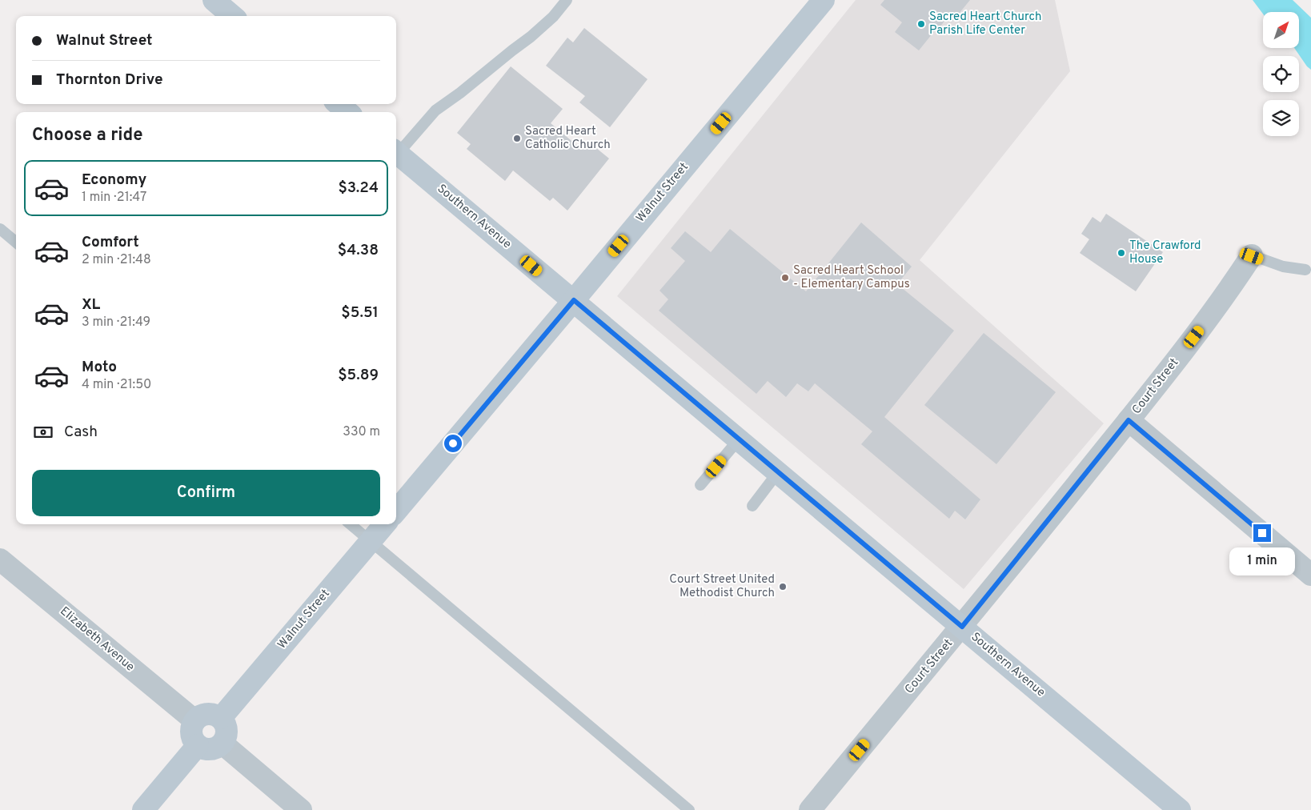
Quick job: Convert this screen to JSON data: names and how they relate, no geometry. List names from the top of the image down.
{
  "streets": {
    "street": [
      "Walnut Street",
      "Southern Avenue",
      "Court Street",
      "Elizabeth Avenue"
    ]
  },
  "crossings": [
    ["Walnut Street", "Southern Avenue"],
    ["Walnut Street", "Elizabeth Avenue"],
    ["Southern Avenue", "Court Street"]
  ],
  "places": [
    "Sacred Heart Church Parish Life Center",
    "Sacred Heart Catholic Church",
    "The Crawford House",
    "Sacred Heart School - Elementary Campus",
    "Court Street United Methodist Church"
  ],
  "north": "top right",
  "page": {
    "banner": ["Walnut Street", "Thornton Drive"],
    "heading": "Choose a ride",
    "list": [
      {
        "name": "Economy",
        "note": "1 min · 21:47",
        "value": "$3.24"
      },
      {
        "name": "Comfort",
        "note": "2 min · 21:48",
        "value": "$4.38"
      },
      {
        "name": "XL",
        "note": "3 min · 21:49",
        "value": "$5.51"
      },
      {
        "name": "Moto",
        "note": "4 min · 21:50",
        "value": "$5.89"
      }
    ],
    "pay": ["Cash", "330 m"],
    "buttons": "Confirm",
    "bubble": "1 min"
  }
}
